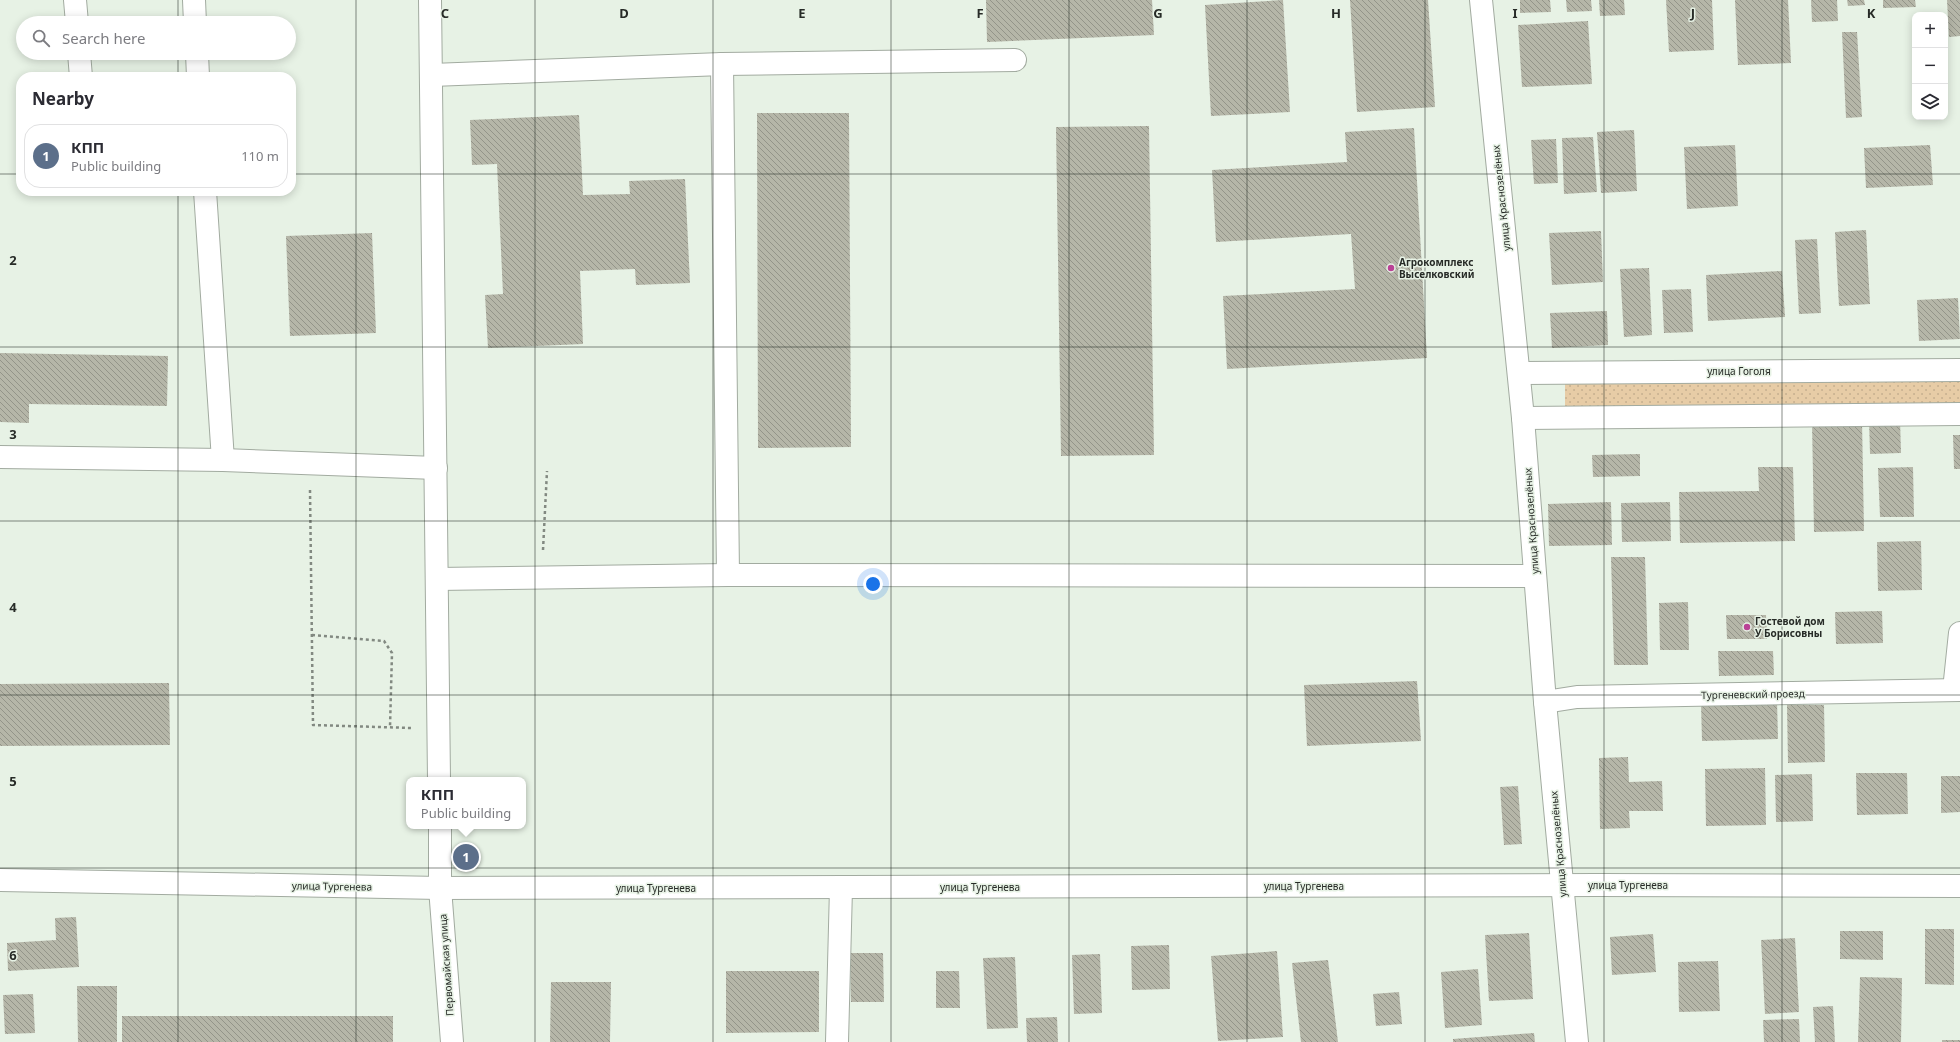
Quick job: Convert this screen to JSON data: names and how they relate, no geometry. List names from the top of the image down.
{
  "streets": {
    "street": [
      "улица Краснозелёных",
      "улица Гоголя",
      "Тургеневский проезд",
      "улица Тургенева",
      "Первомайская улица"
    ]
  },
  "crossings": [
    ["улица Краснозелёных", "улица Гоголя"],
    ["улица Краснозелёных", "Тургеневский проезд"],
    ["улица Краснозелёных", "улица Тургенева"],
    ["улица Тургенева", "Первомайская улица"]
  ],
  "places": ["Агрокомплекс Выселковский", "Гостевой дом У Борисовны"],
  "page": {
    "map_buttons": ["+", "−"],
    "search": "Search here",
    "heading": "Nearby",
    "list": [
      {
        "mark": "1",
        "name": "КПП",
        "note": "Public building",
        "value": "110 m"
      }
    ],
    "popup": ["КПП", "Public building"],
    "pins": "1"
  },
  "grid": {
    "columns": [
      "C",
      "D",
      "E",
      "F",
      "G",
      "H",
      "I",
      "J",
      "K"
    ],
    "rows": [
      "2",
      "3",
      "4",
      "5",
      "6"
    ]
  }
}
